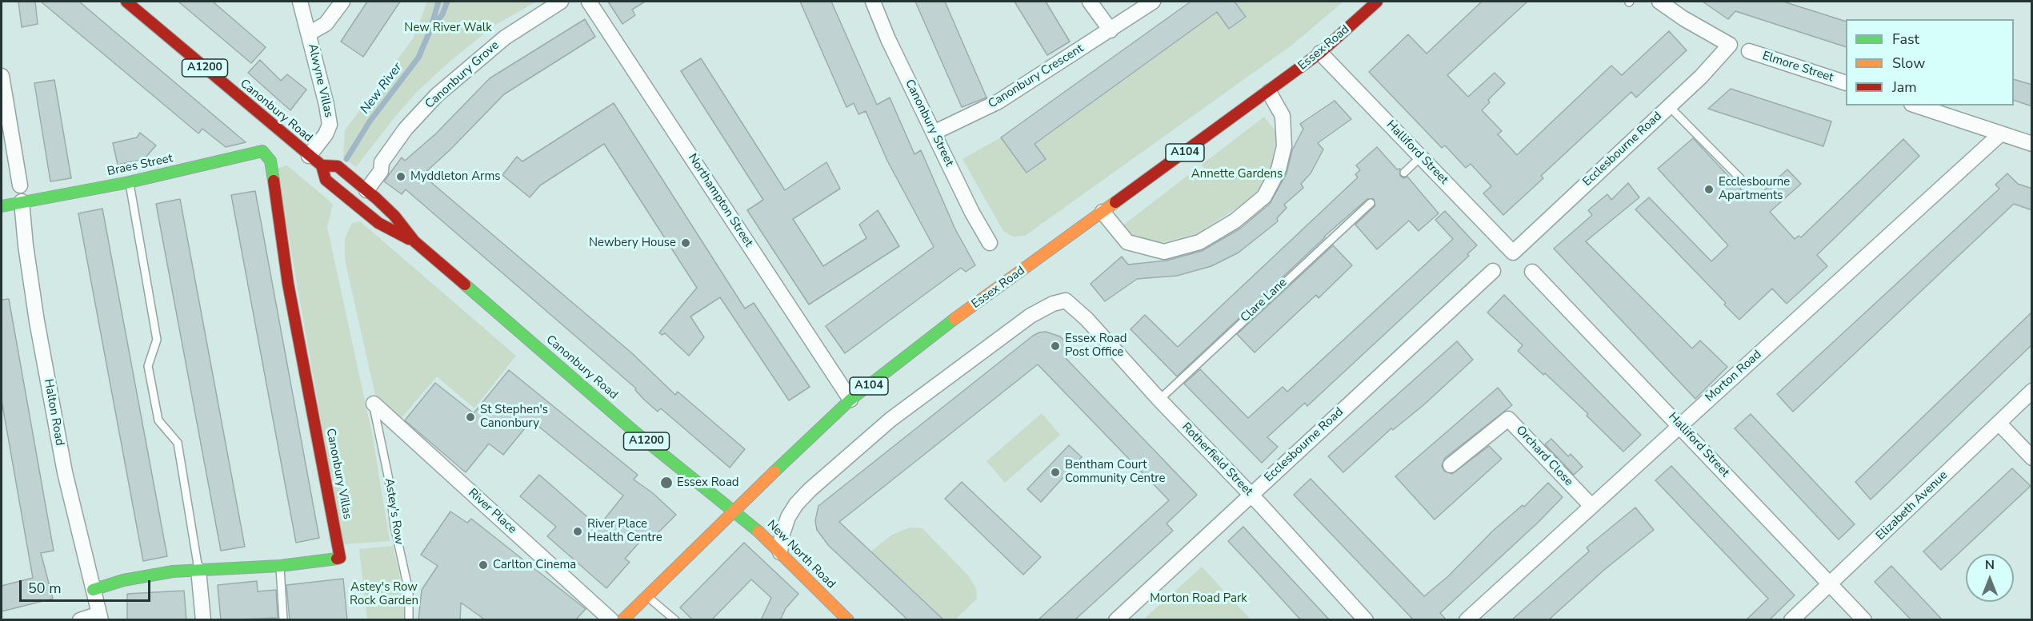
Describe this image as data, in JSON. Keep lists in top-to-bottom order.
{
  "streets": {
    "main road": [
      "Essex Road",
      "A1200",
      "Canonbury Road",
      "A104",
      "Braes Street",
      "Canonbury Villas",
      "New North Road"
    ],
    "street": [
      "Elmore Street",
      "Canonbury Grove",
      "Canonbury Crescent",
      "Alwyne Villas",
      "Canonbury Street",
      "Ecclesbourne Road",
      "Halliford Street",
      "Northampton Street",
      "Morton Road",
      "Halton Road",
      "Orchard Close",
      "Rotherfield Street",
      "Elizabeth Avenue",
      "River Place"
    ],
    "lane": ["Clare Lane", "Astey's Row"]
  },
  "crossings": [
    ["Essex Road", "Canonbury Road"],
    ["Essex Road", "Halliford Street"],
    ["Essex Road", "Northampton Street"],
    ["Essex Road", "New North Road"],
    ["Canonbury Grove", "Canonbury Road"],
    ["Canonbury Crescent", "Canonbury Street"],
    ["Alwyne Villas", "Canonbury Road"],
    ["Canonbury Road", "New North Road"],
    ["Ecclesbourne Road", "Halliford Street"],
    ["Ecclesbourne Road", "Rotherfield Street"],
    ["Halliford Street", "Morton Road"],
    ["Halliford Street", "Elizabeth Avenue"],
    ["Braes Street", "Halton Road"],
    ["Braes Street", "Canonbury Villas"],
    ["Clare Lane", "Rotherfield Street"],
    ["Morton Road", "Orchard Close"],
    ["Halton Road", "Canonbury Villas"],
    ["Rotherfield Street", "New North Road"],
    ["Astey's Row", "River Place"]
  ],
  "water": ["New River"],
  "parks": [
    "New River Walk",
    "Annette Gardens",
    "Astey's Row Rock Garden",
    "Morton Road Park"
  ],
  "places": [
    "Myddleton Arms",
    "Ecclesbourne Apartments",
    "Newbery House",
    "Essex Road Post Office",
    "St Stephen's Canonbury",
    "Bentham Court Community Centre",
    "Essex Road",
    "River Place Health Centre",
    "Carlton Cinema"
  ],
  "legend": ["Fast", "Slow", "Jam"],
  "scale_bar": "50 m",
  "north": "top"
}
